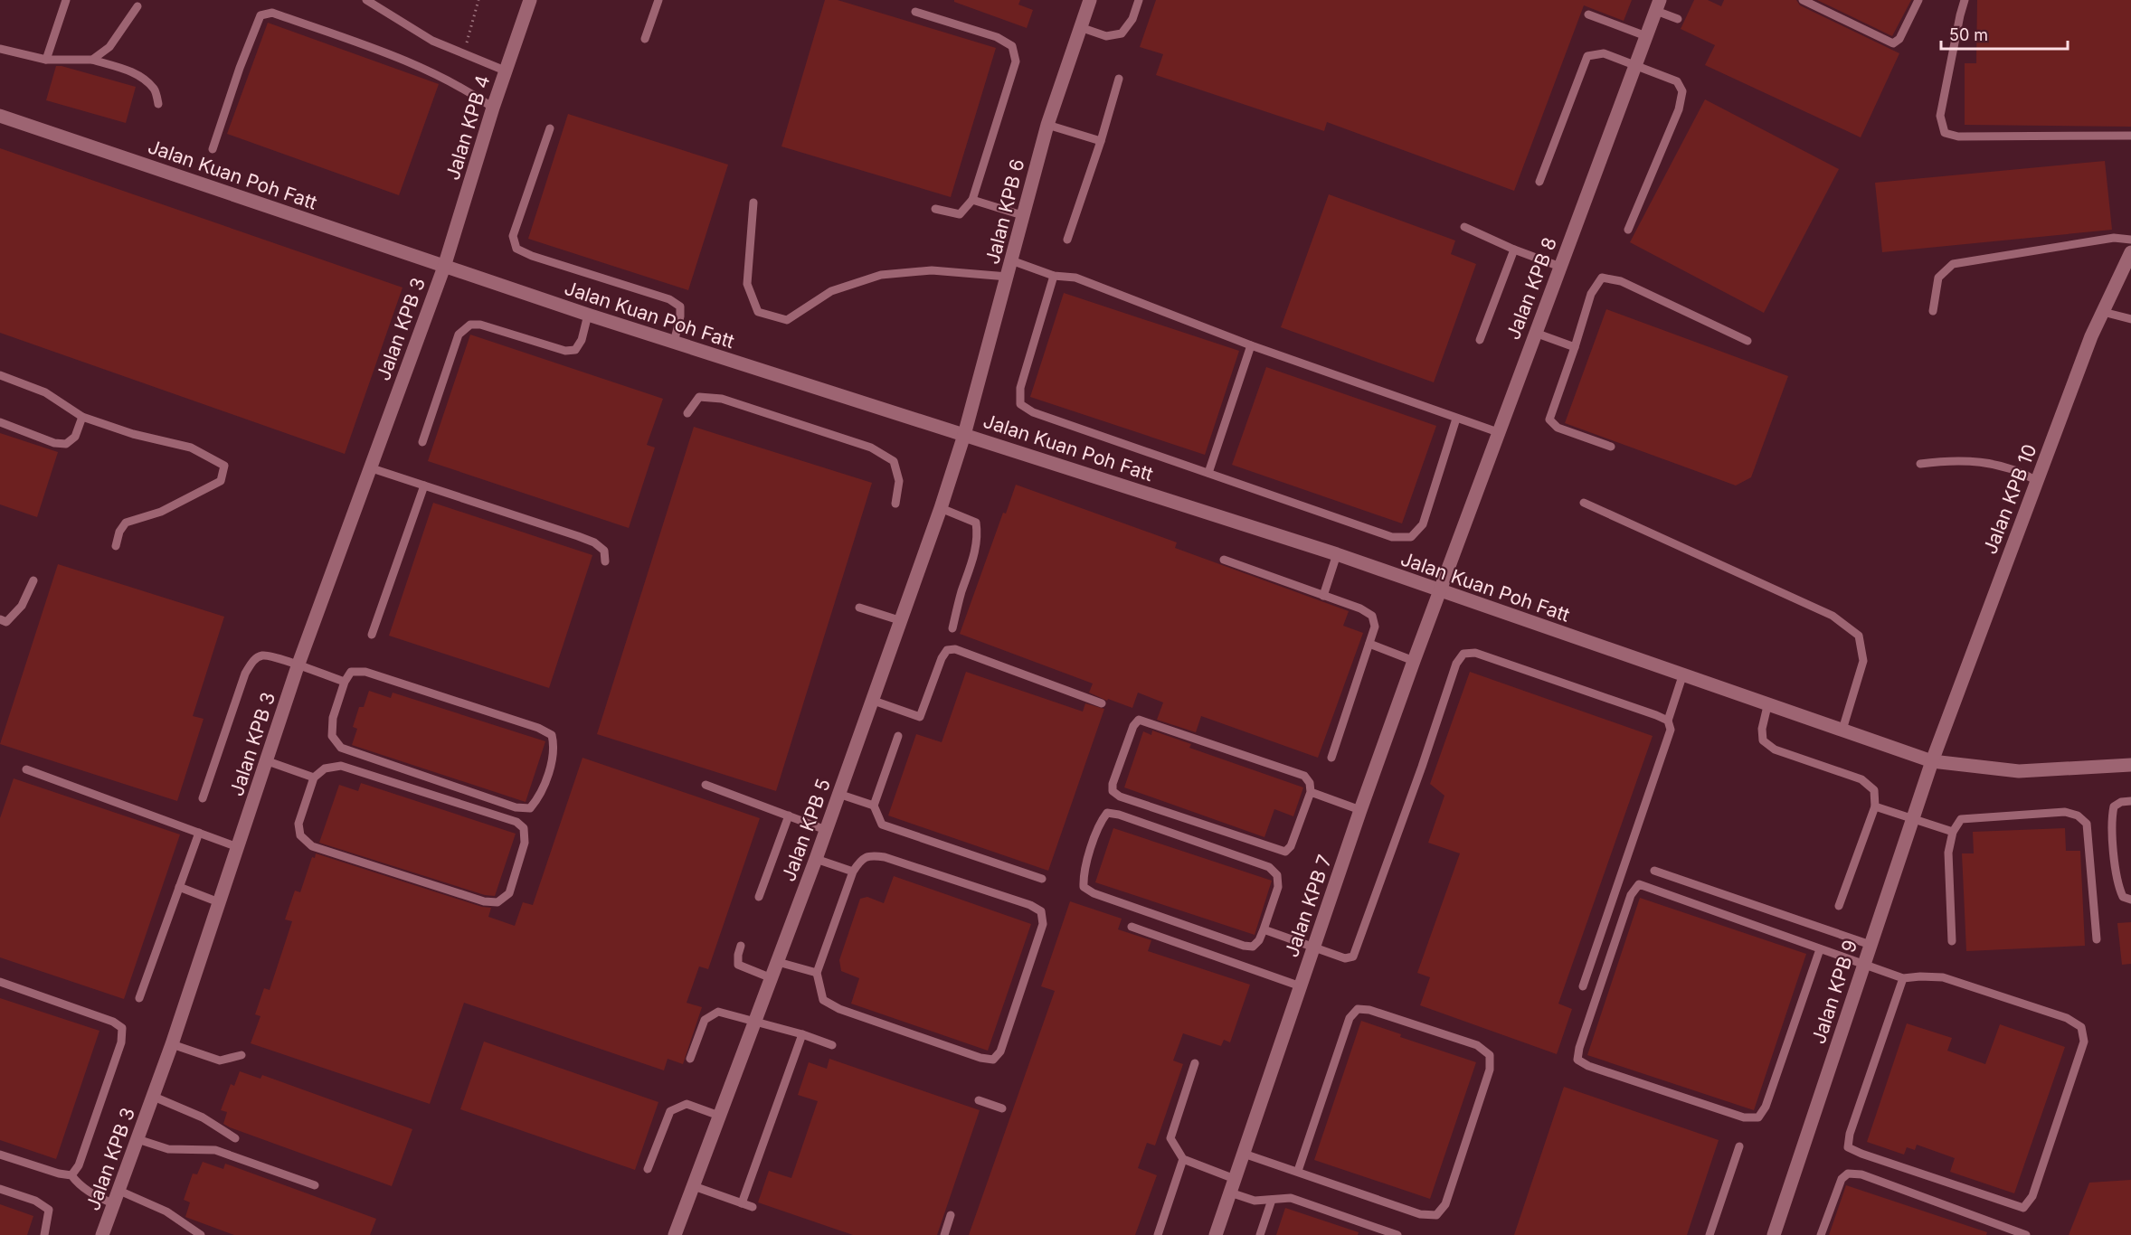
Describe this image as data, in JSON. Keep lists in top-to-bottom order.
{
  "streets": {
    "street": [
      "Jalan KPB 4",
      "Jalan Kuan Poh Fatt",
      "Jalan KPB 6",
      "Jalan KPB 8",
      "Jalan KPB 3",
      "Jalan KPB 10",
      "Jalan KPB 5",
      "Jalan KPB 7",
      "Jalan KPB 9"
    ]
  },
  "crossings": [
    ["Jalan KPB 4", "Jalan Kuan Poh Fatt"],
    ["Jalan KPB 4", "Jalan KPB 3"],
    ["Jalan Kuan Poh Fatt", "Jalan KPB 6"],
    ["Jalan Kuan Poh Fatt", "Jalan KPB 8"],
    ["Jalan Kuan Poh Fatt", "Jalan KPB 3"],
    ["Jalan Kuan Poh Fatt", "Jalan KPB 10"],
    ["Jalan Kuan Poh Fatt", "Jalan KPB 5"],
    ["Jalan Kuan Poh Fatt", "Jalan KPB 7"],
    ["Jalan Kuan Poh Fatt", "Jalan KPB 9"],
    ["Jalan KPB 6", "Jalan KPB 5"],
    ["Jalan KPB 8", "Jalan KPB 7"],
    ["Jalan KPB 10", "Jalan KPB 9"]
  ],
  "scale_bar": "50 m"
}
